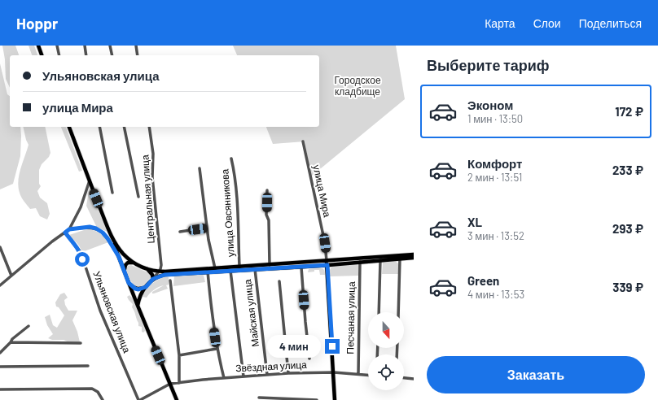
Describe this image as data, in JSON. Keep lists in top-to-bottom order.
{
  "streets": {
    "main road": ["улица Мира"],
    "street": [
      "Центральная улица",
      "улица Овсянникова",
      "Ульяновская улица",
      "Майская улица",
      "Песчаная улица",
      "Звёздная улица"
    ]
  },
  "crossings": [
    ["улица Мира", "Звёздная улица"],
    ["улица Овсянникова", "Звёздная улица"],
    ["Майская улица", "Звёздная улица"],
    ["Песчаная улица", "Звёздная улица"]
  ],
  "parks": ["Городское кладбище"],
  "north": "bottom",
  "page": {
    "header": "Hoppr",
    "nav": ["Карта", "Слои", "Поделиться"],
    "heading": "Выберите тариф",
    "banner": ["Ульяновская улица", "улица Мира"],
    "list": [
      {
        "name": "Эконом",
        "note": "1 мин · 13:50",
        "value": "172 ₽"
      },
      {
        "name": "Комфорт",
        "note": "2 мин · 13:51",
        "value": "233 ₽"
      },
      {
        "name": "XL",
        "note": "3 мин · 13:52",
        "value": "293 ₽"
      },
      {
        "name": "Green",
        "note": "4 мин · 13:53",
        "value": "339 ₽"
      }
    ],
    "bubble": "4 мин",
    "buttons": "Заказать"
  }
}
